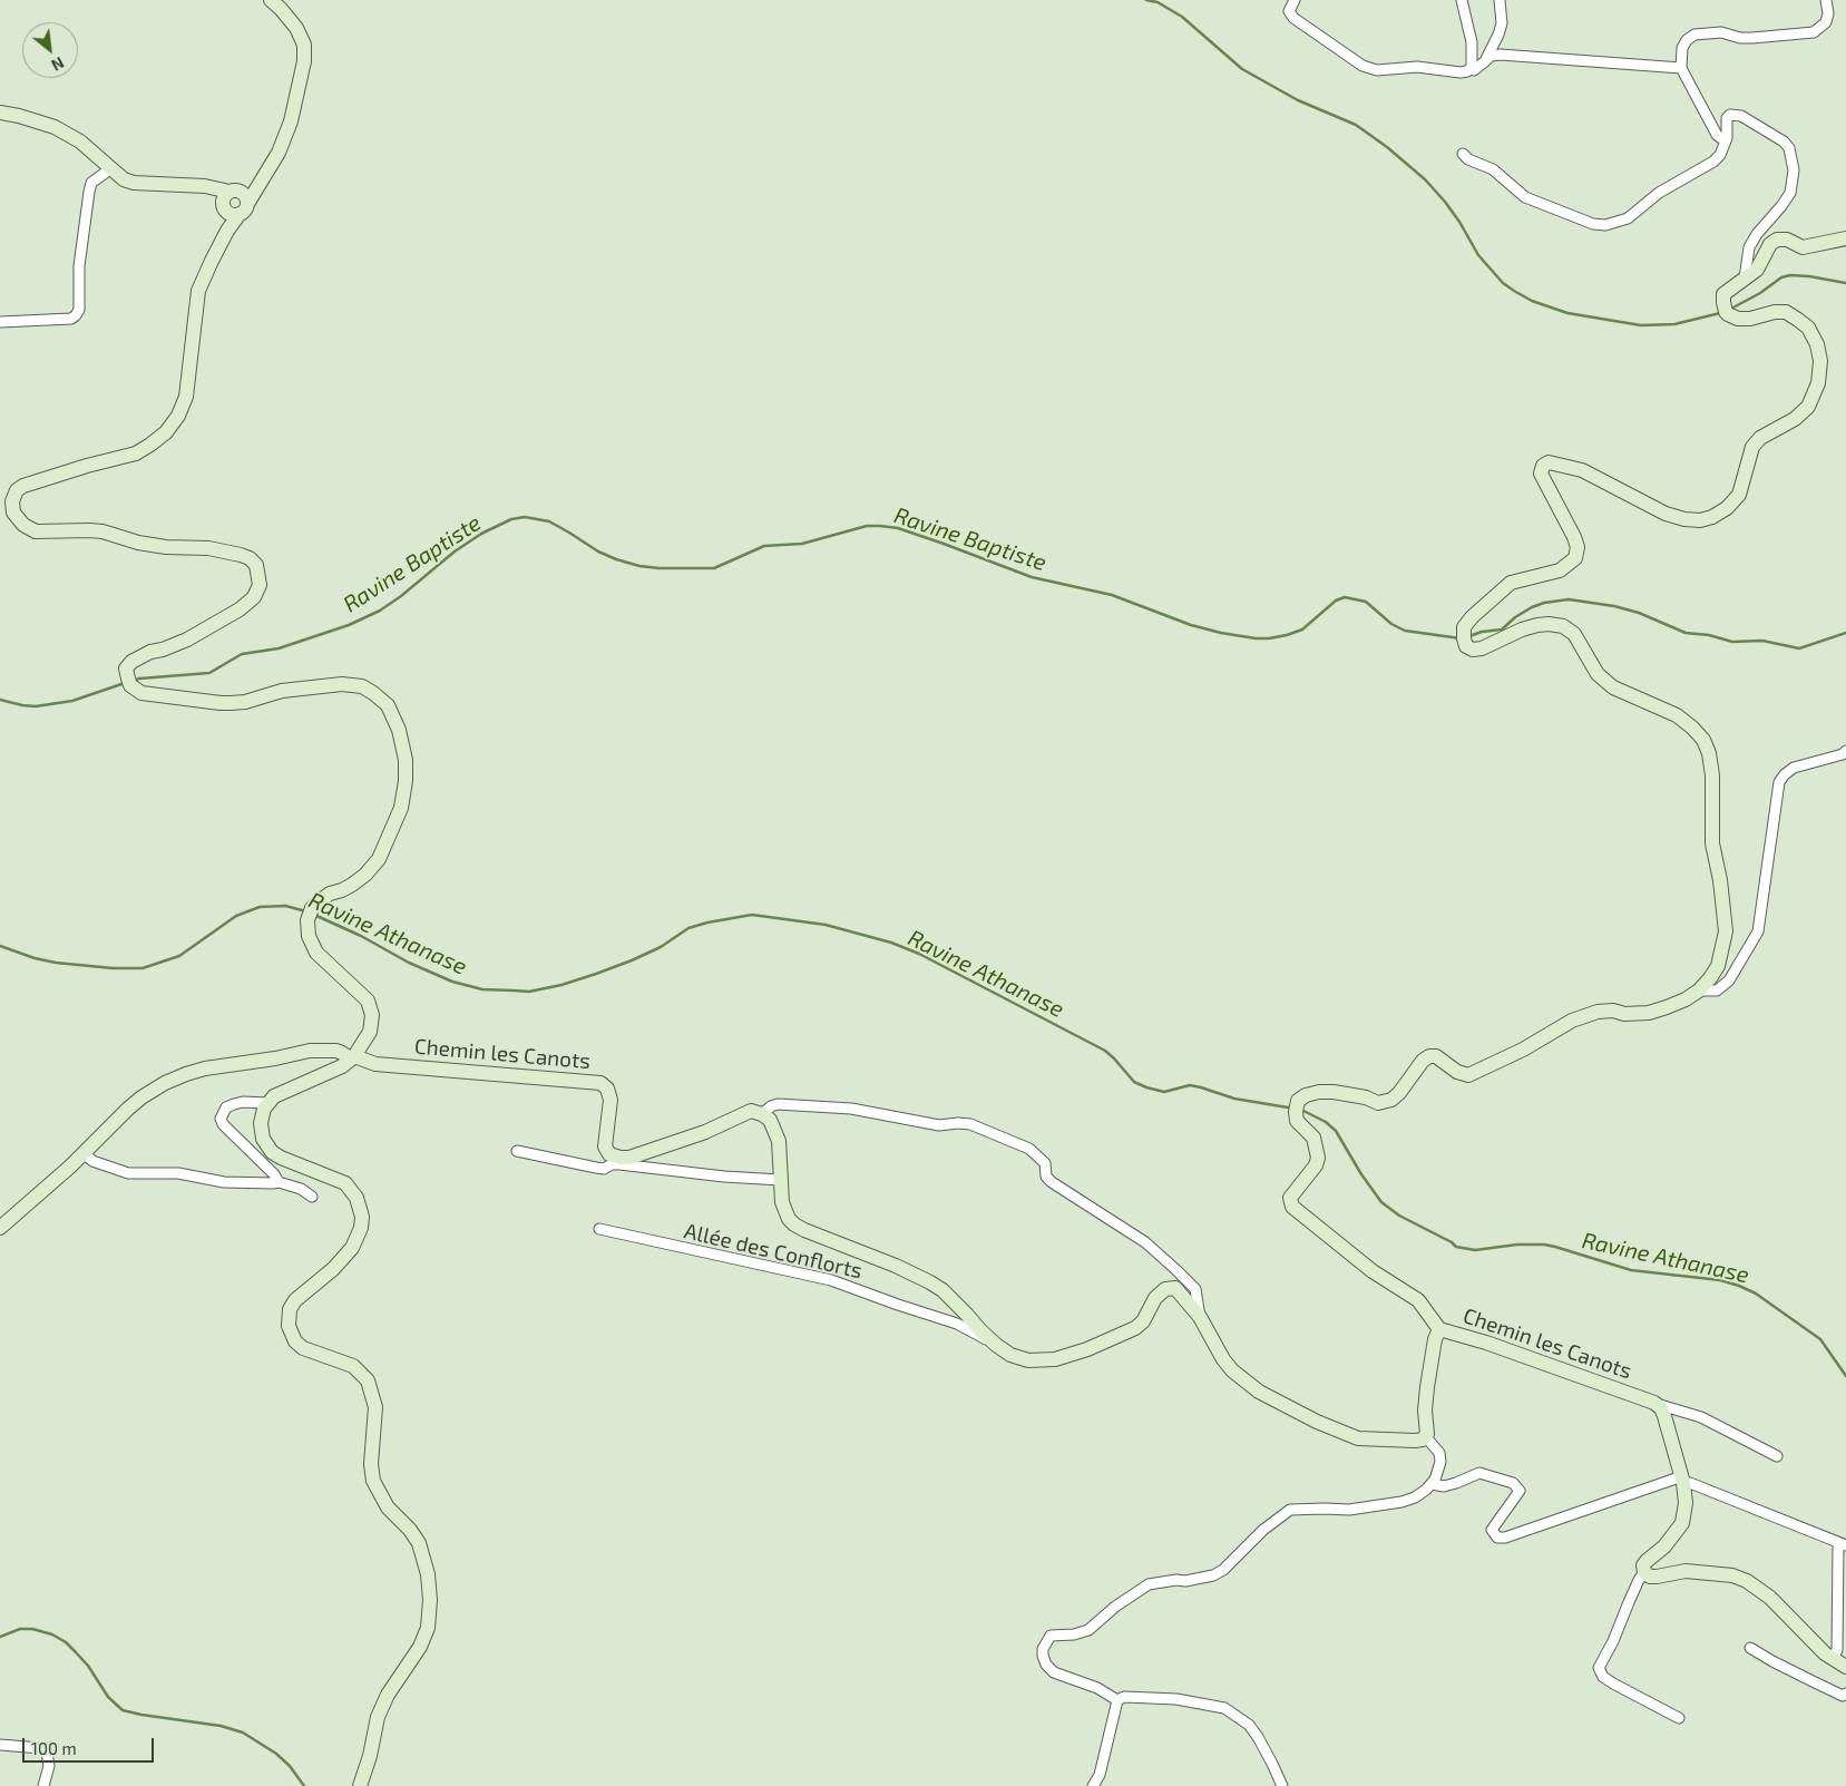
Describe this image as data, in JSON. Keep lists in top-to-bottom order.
{
  "streets": {
    "street": ["Chemin les Canots", "Allée des Conflorts"]
  },
  "water": ["Ravine Baptiste", "Ravine Athanase"],
  "scale_bar": "100 m",
  "north": "bottom right"
}
